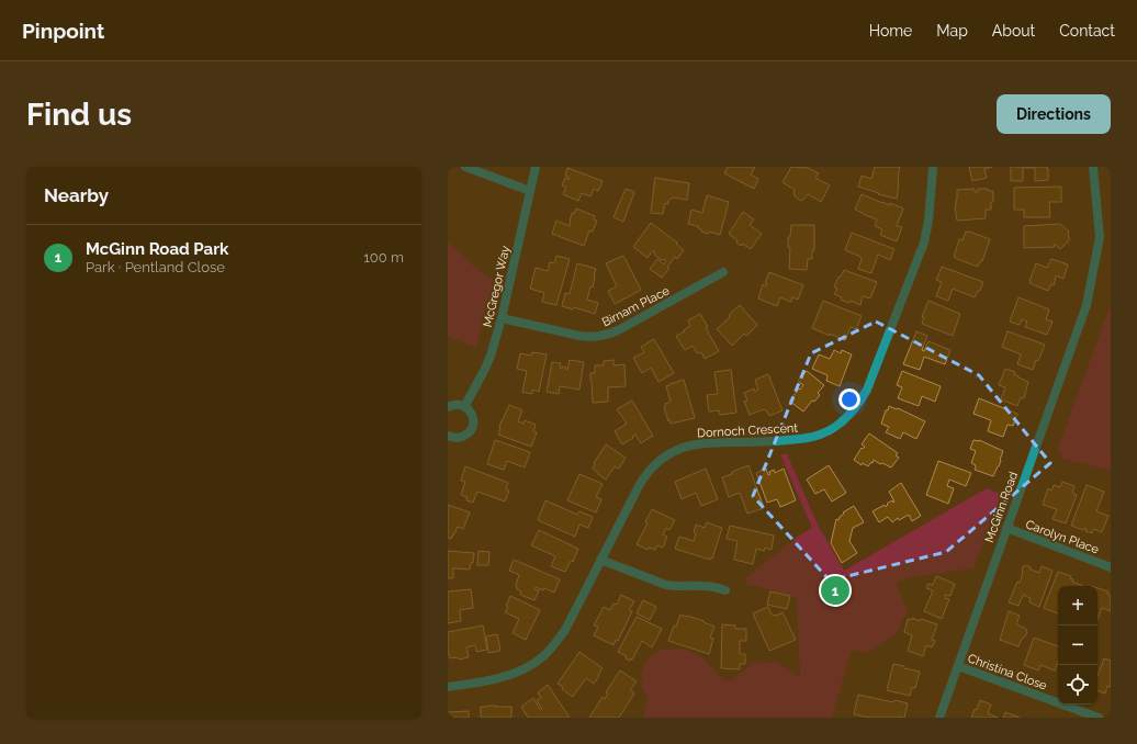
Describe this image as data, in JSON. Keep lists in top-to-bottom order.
{
  "streets": {
    "street": [
      "McGregor Way",
      "Birnam Place",
      "Dornoch Crescent",
      "McGinn Road",
      "Carolyn Place",
      "Christina Close"
    ]
  },
  "crossings": [
    ["McGregor Way", "Birnam Place"],
    ["McGinn Road", "Carolyn Place"],
    ["McGinn Road", "Christina Close"]
  ],
  "page": {
    "header": "Pinpoint",
    "nav": [
      "Home",
      "Map",
      "About",
      "Contact"
    ],
    "buttons": "Directions",
    "title": "Find us",
    "heading": "Nearby",
    "list": [
      {
        "mark": "1",
        "name": "McGinn Road Park",
        "note": "Park · Pentland Close",
        "value": "100 m"
      }
    ],
    "pins": "1",
    "map_buttons": ["+", "−"]
  }
}
